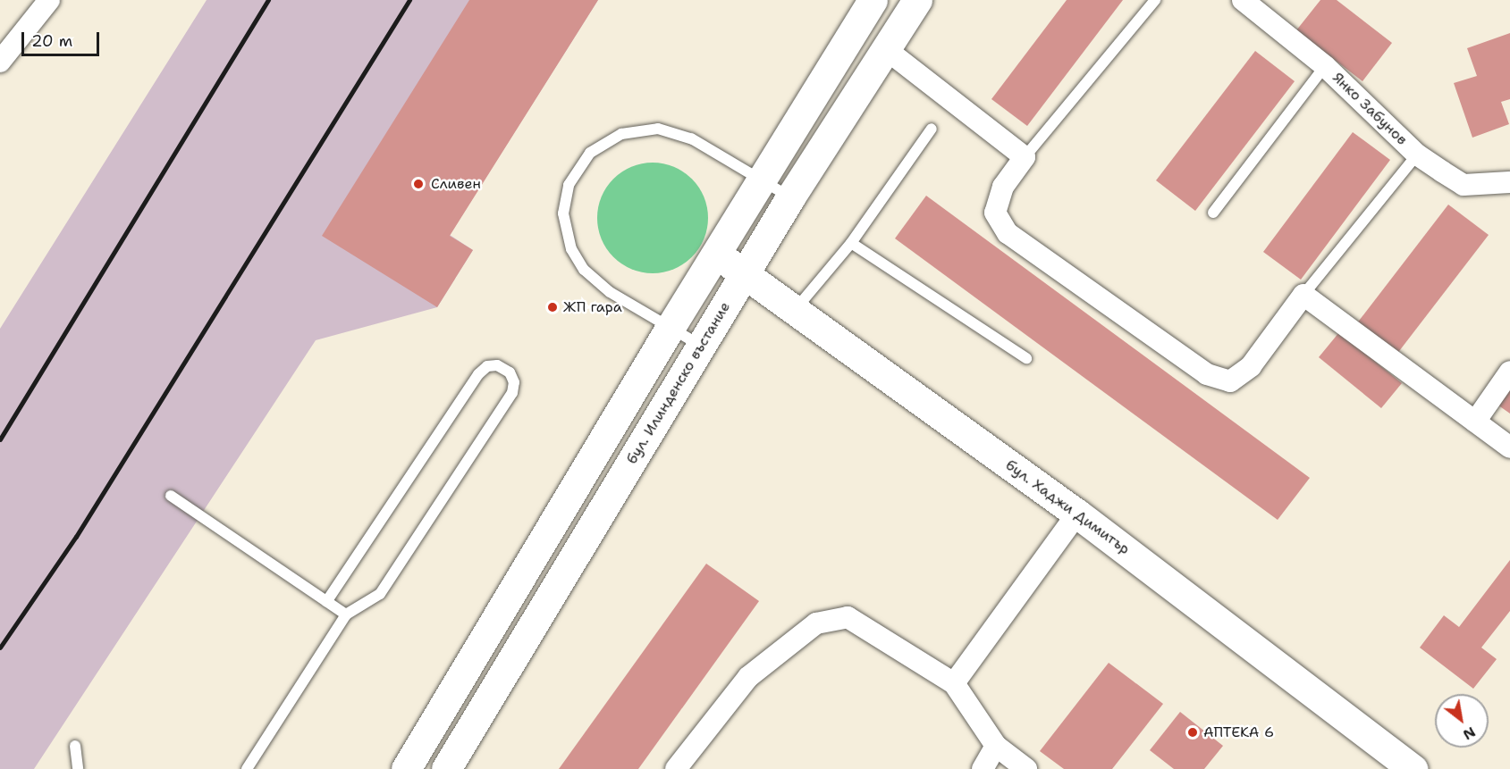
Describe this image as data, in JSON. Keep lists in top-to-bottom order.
{
  "streets": {
    "main road": ["бул. Илинденско въстание", "бул. Хаджи Димитър"],
    "street": ["Янко Забунов"]
  },
  "crossings": [
    ["бул. Илинденско въстание", "бул. Хаджи Димитър"]
  ],
  "places": ["Сливен", "ЖП гара", "АПТЕКА 6"],
  "scale_bar": "20 m",
  "north": "bottom right"
}
